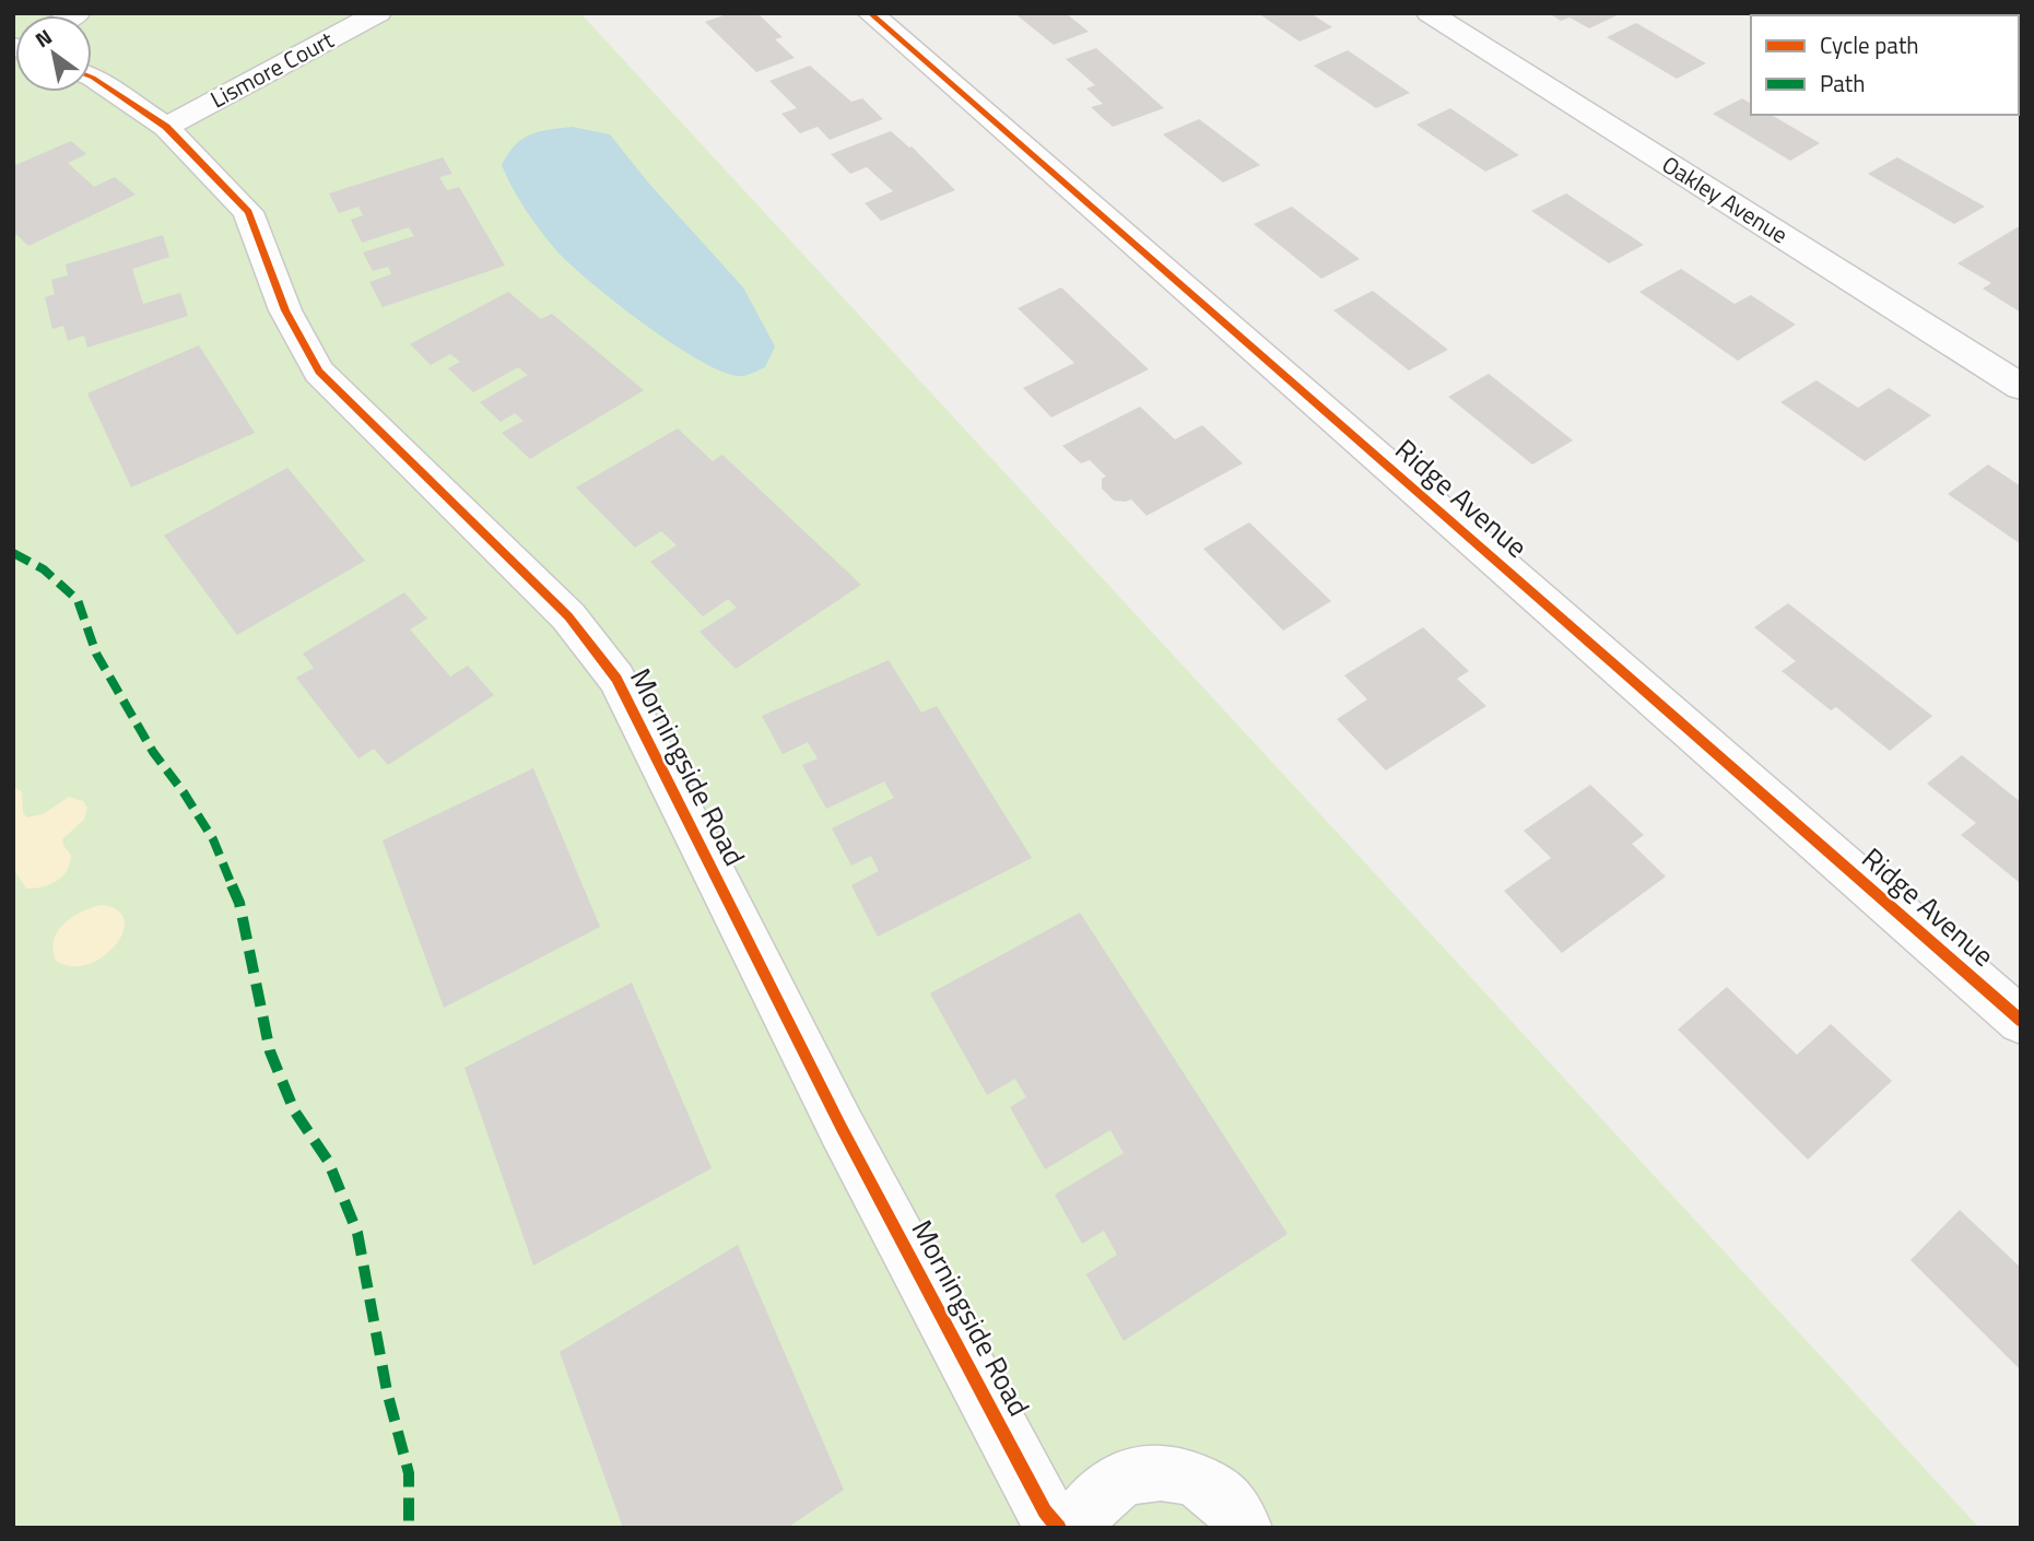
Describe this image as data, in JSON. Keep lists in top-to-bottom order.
{
  "streets": {
    "street": [
      "Lismore Court",
      "Oakley Avenue",
      "Ridge Avenue",
      "Morningside Road"
    ]
  },
  "crossings": [
    ["Lismore Court", "Morningside Road"]
  ],
  "legend": ["Cycle path", "Path"],
  "north": "top left"
}
